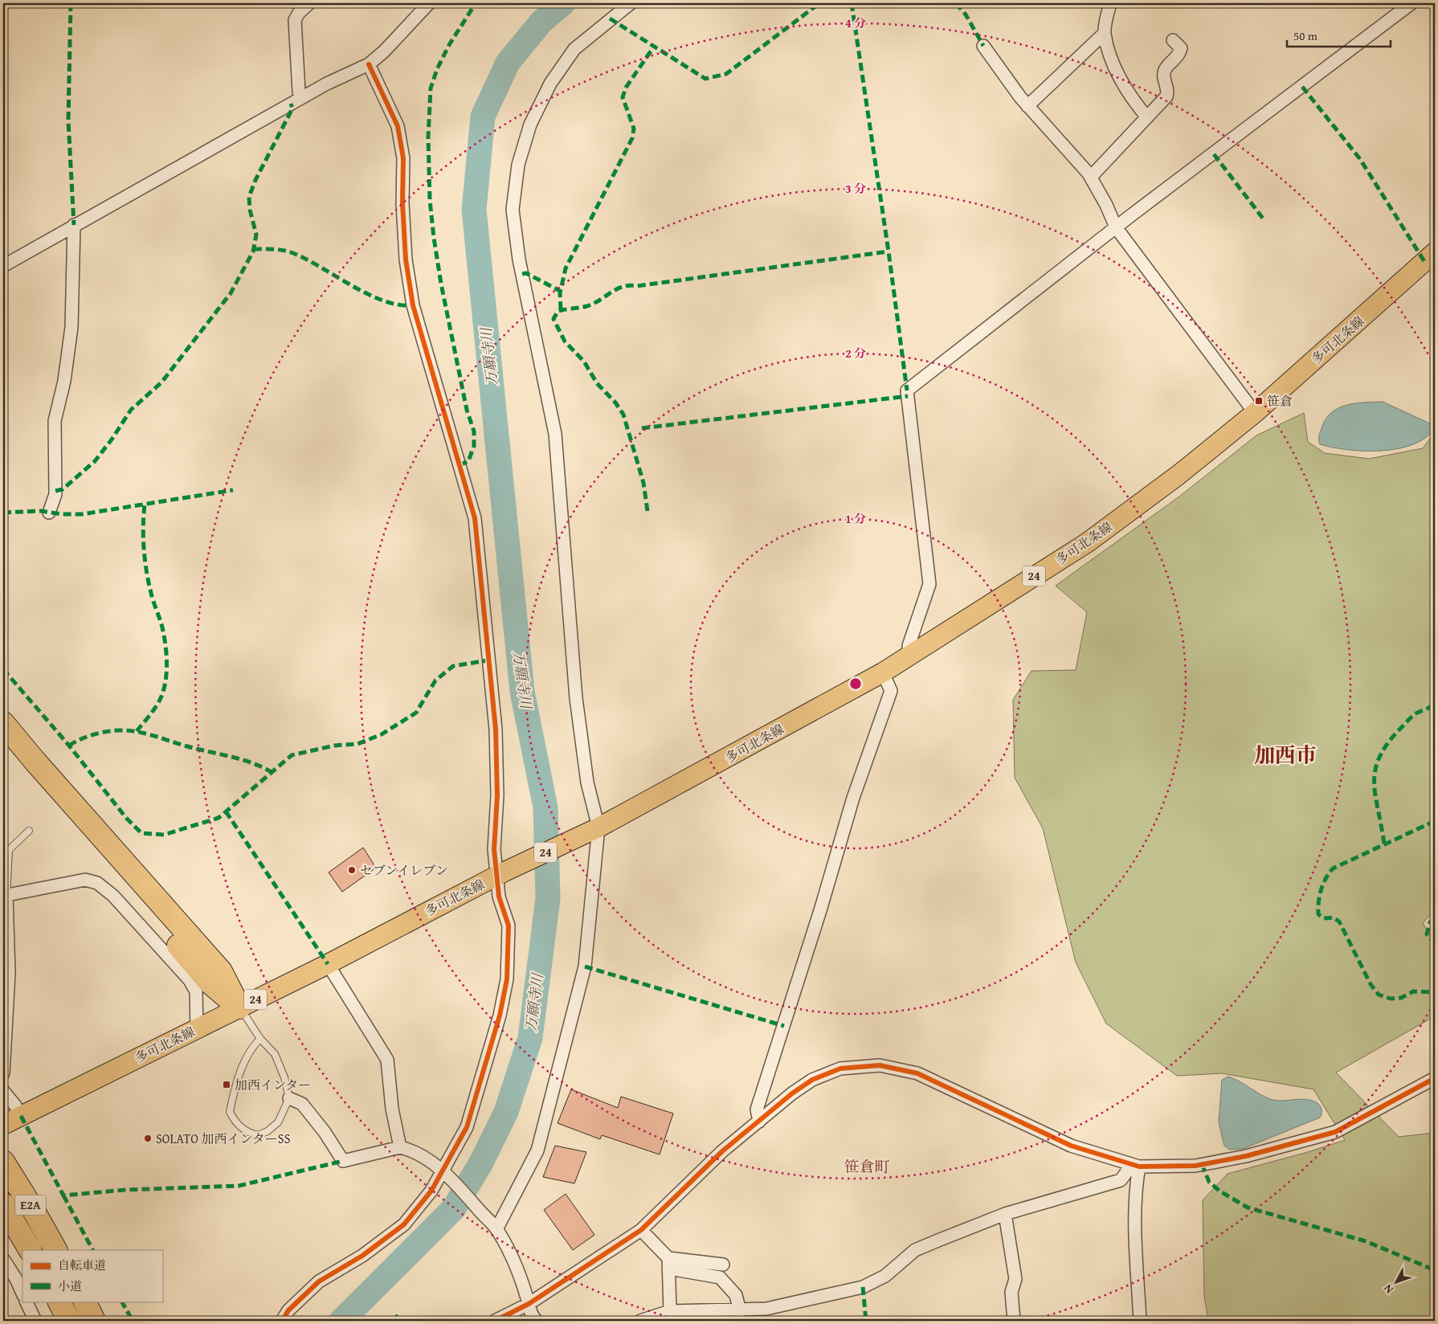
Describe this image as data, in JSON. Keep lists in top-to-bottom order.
{
  "streets": {
    "highway": ["E2A"],
    "main road": ["多可北条線", "24"]
  },
  "districts": ["加西市", "笹倉町"],
  "water": ["万願寺川"],
  "places": {
    "transit": ["笹倉", "加西インター"],
    "other": ["セブンイレブン", "SOLATO 加西インターSS"]
  },
  "legend": ["自転車道", "小道"],
  "scale_bar": "50 m",
  "north": "bottom left",
  "rings": [
    "4 分",
    "3 分",
    "2 分",
    "1 分"
  ]
}
